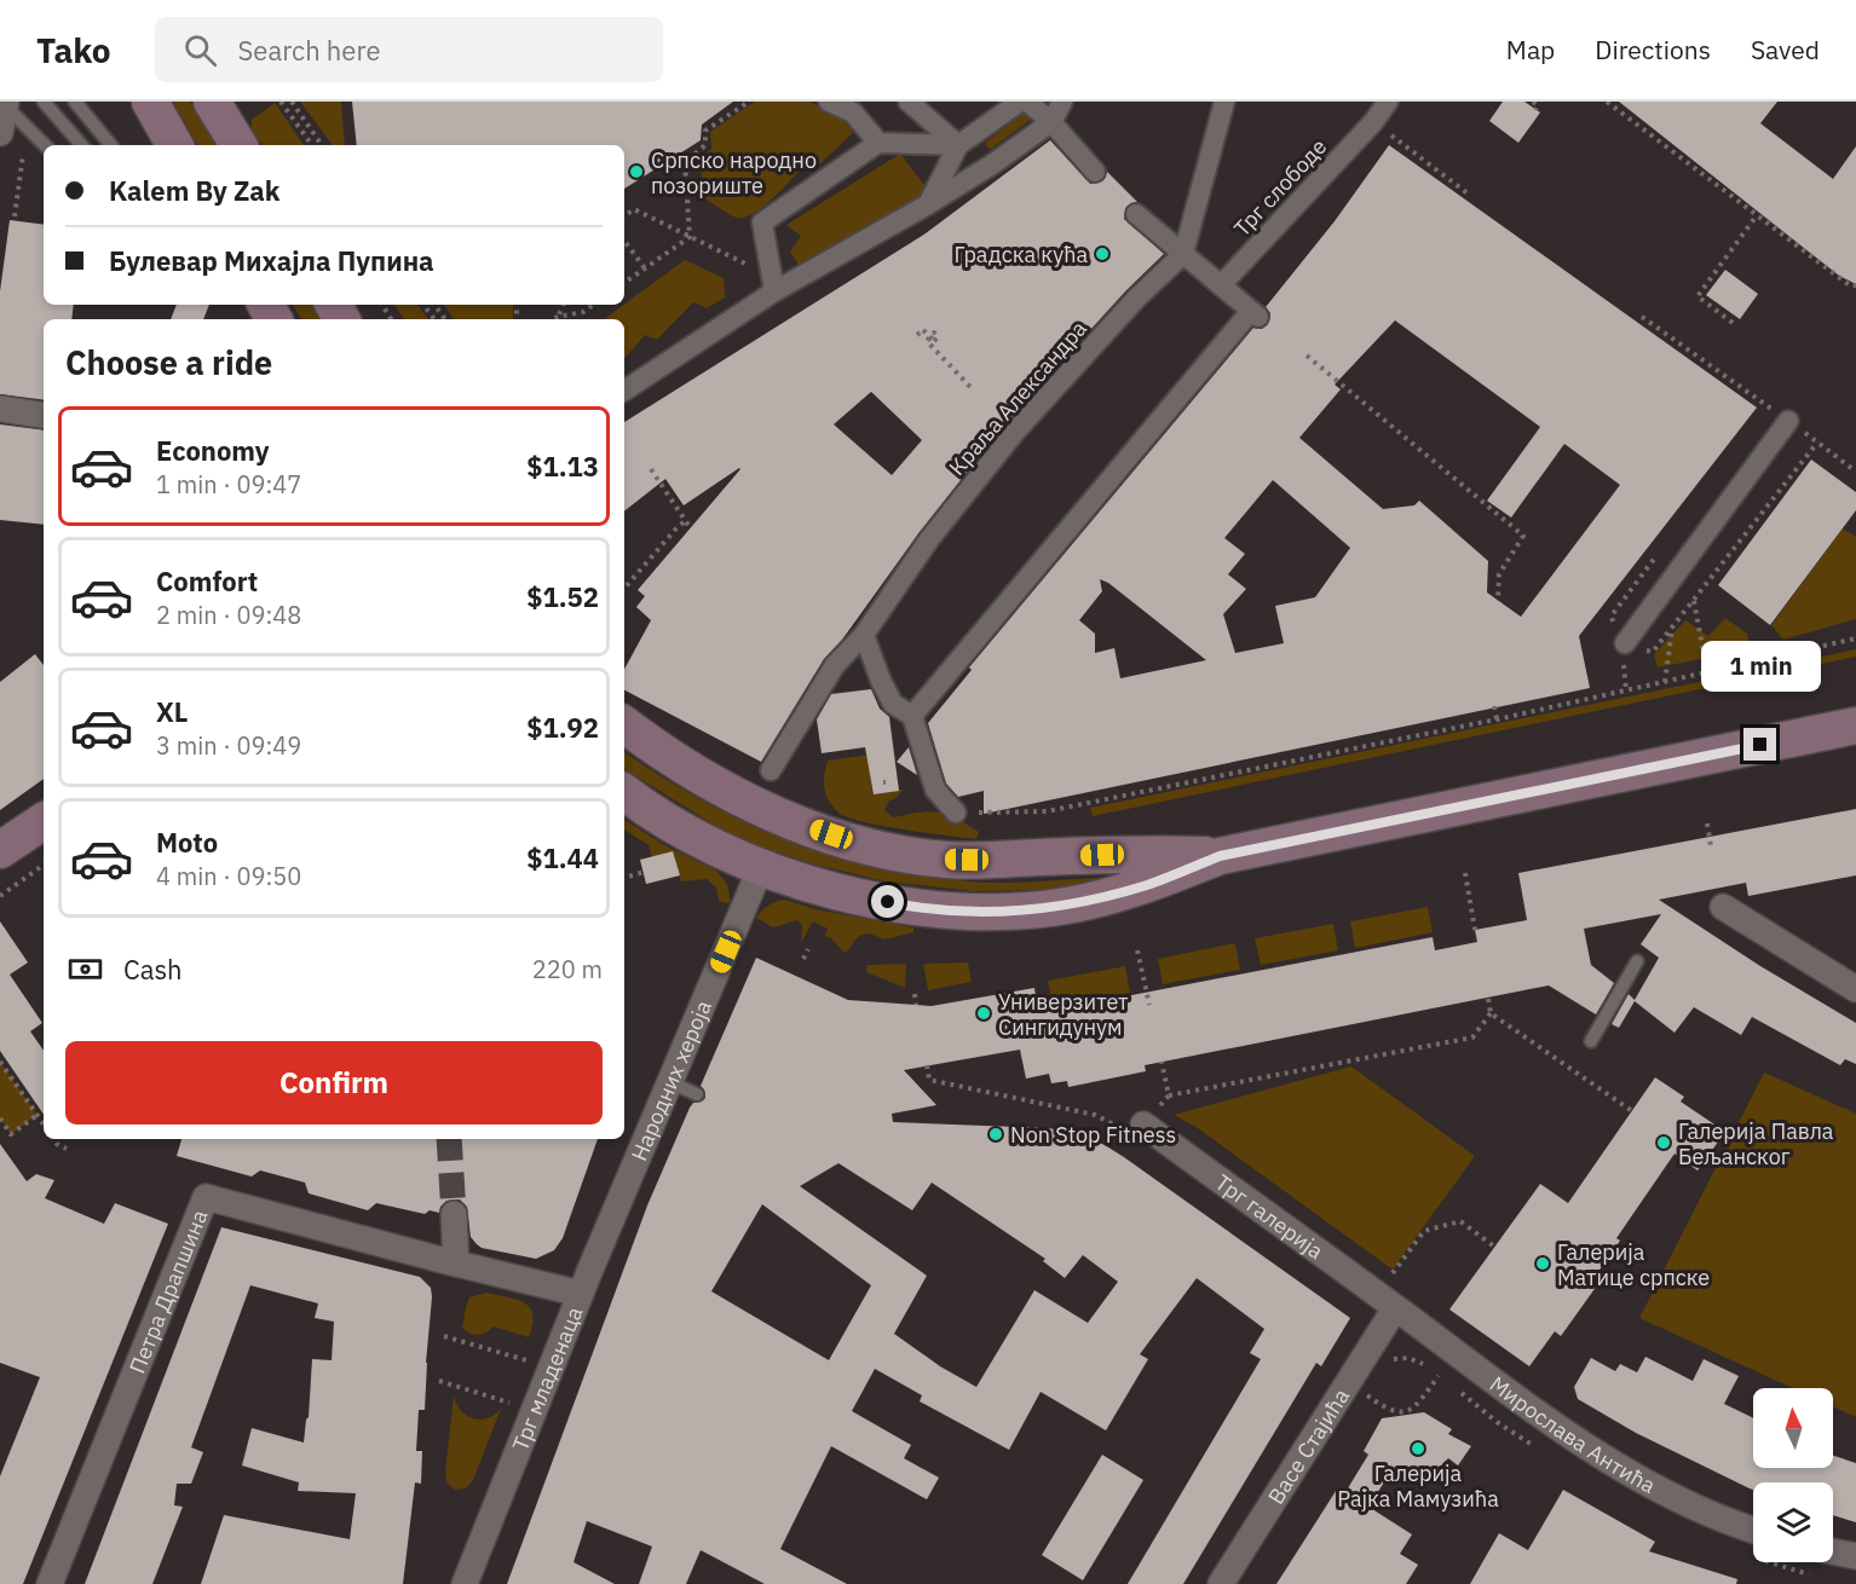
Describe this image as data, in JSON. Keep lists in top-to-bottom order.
{
  "streets": {
    "street": [
      "Трг слободе",
      "Краља Александра",
      "Народних хероја",
      "Трг галерија",
      "Петра Драпшина",
      "Трг младенаца",
      "Мирослава Антића",
      "Васе Стајића"
    ]
  },
  "crossings": [
    ["Народних хероја", "Трг младенаца"],
    ["Трг галерија", "Мирослава Антића"],
    ["Трг галерија", "Васе Стајића"],
    ["Петра Драпшина", "Трг младенаца"],
    ["Мирослава Антића", "Васе Стајића"]
  ],
  "places": [
    "Српско народно позориште",
    "Градска кућа",
    "Универзитет Сингидунум",
    "Non Stop Fitness",
    "Галерија Павла Бељанског",
    "Галерија Матице српске",
    "Галерија Рајка Мамузића"
  ],
  "north": "top",
  "page": {
    "header": "Tako",
    "search": "Search here",
    "nav": ["Map", "Directions", "Saved"],
    "banner": ["Kalem By Zak", "Булевар Михајла Пупина"],
    "heading": "Choose a ride",
    "list": [
      {
        "name": "Economy",
        "note": "1 min · 09:47",
        "value": "$1.13"
      },
      {
        "name": "Comfort",
        "note": "2 min · 09:48",
        "value": "$1.52"
      },
      {
        "name": "XL",
        "note": "3 min · 09:49",
        "value": "$1.92"
      },
      {
        "name": "Moto",
        "note": "4 min · 09:50",
        "value": "$1.44"
      }
    ],
    "bubble": "1 min",
    "pay": ["Cash", "220 m"],
    "buttons": "Confirm"
  }
}
